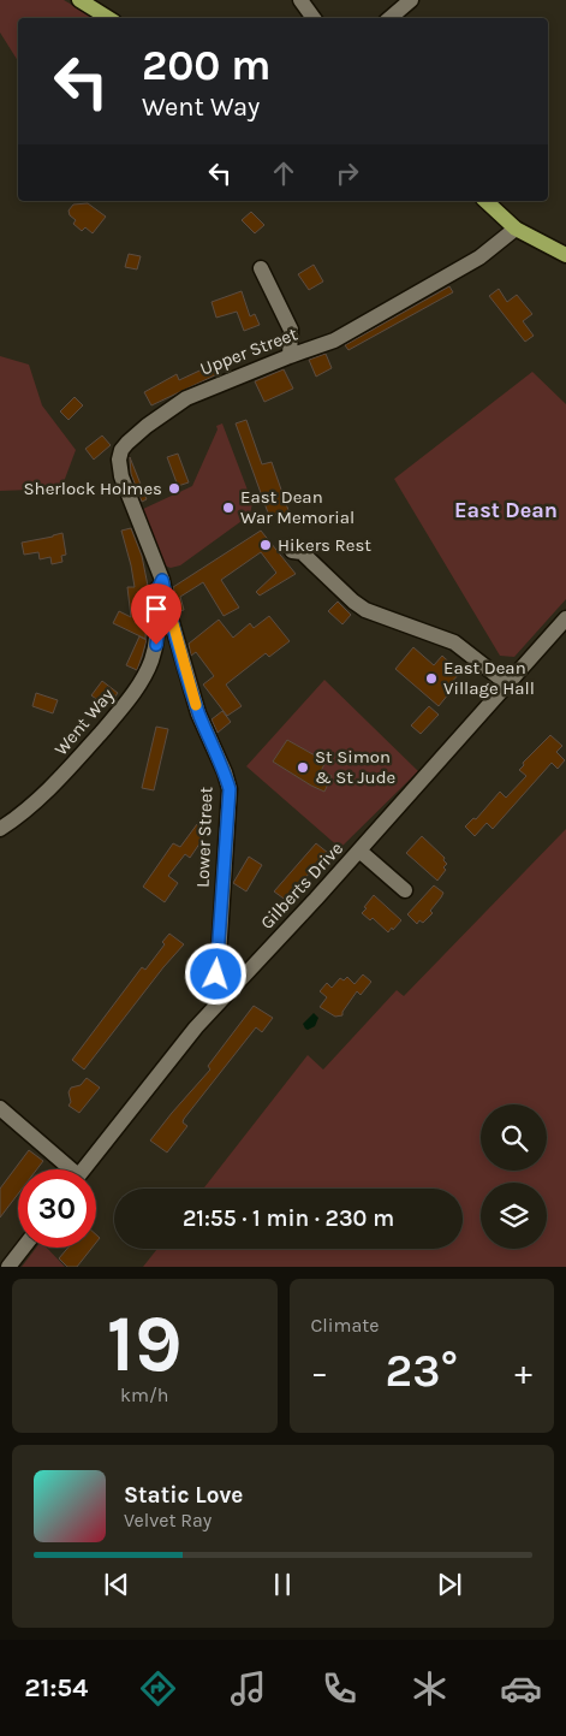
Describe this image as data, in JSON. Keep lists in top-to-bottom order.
{
  "streets": {
    "street": [
      "Upper Street",
      "Went Way",
      "Lower Street",
      "Gilberts Drive"
    ]
  },
  "crossings": [
    ["Upper Street", "Went Way"],
    ["Upper Street", "Lower Street"],
    ["Went Way", "Lower Street"],
    ["Lower Street", "Gilberts Drive"]
  ],
  "districts": ["East Dean"],
  "places": [
    "Sherlock Holmes",
    "East Dean War Memorial",
    "Hikers Rest",
    "East Dean Village Hall",
    "St Simon & St Jude"
  ],
  "page": {
    "turn": ["200 m", "Went Way"],
    "limit": "30",
    "trip": "21:55 · 1 min · 230 m",
    "tile": [
      ["19", "km/h"],
      "Climate"
    ],
    "heat": ["−", "23°", "+"],
    "song": ["Static Love", "Velvet Ray"],
    "tabs": "21:54"
  }
}
